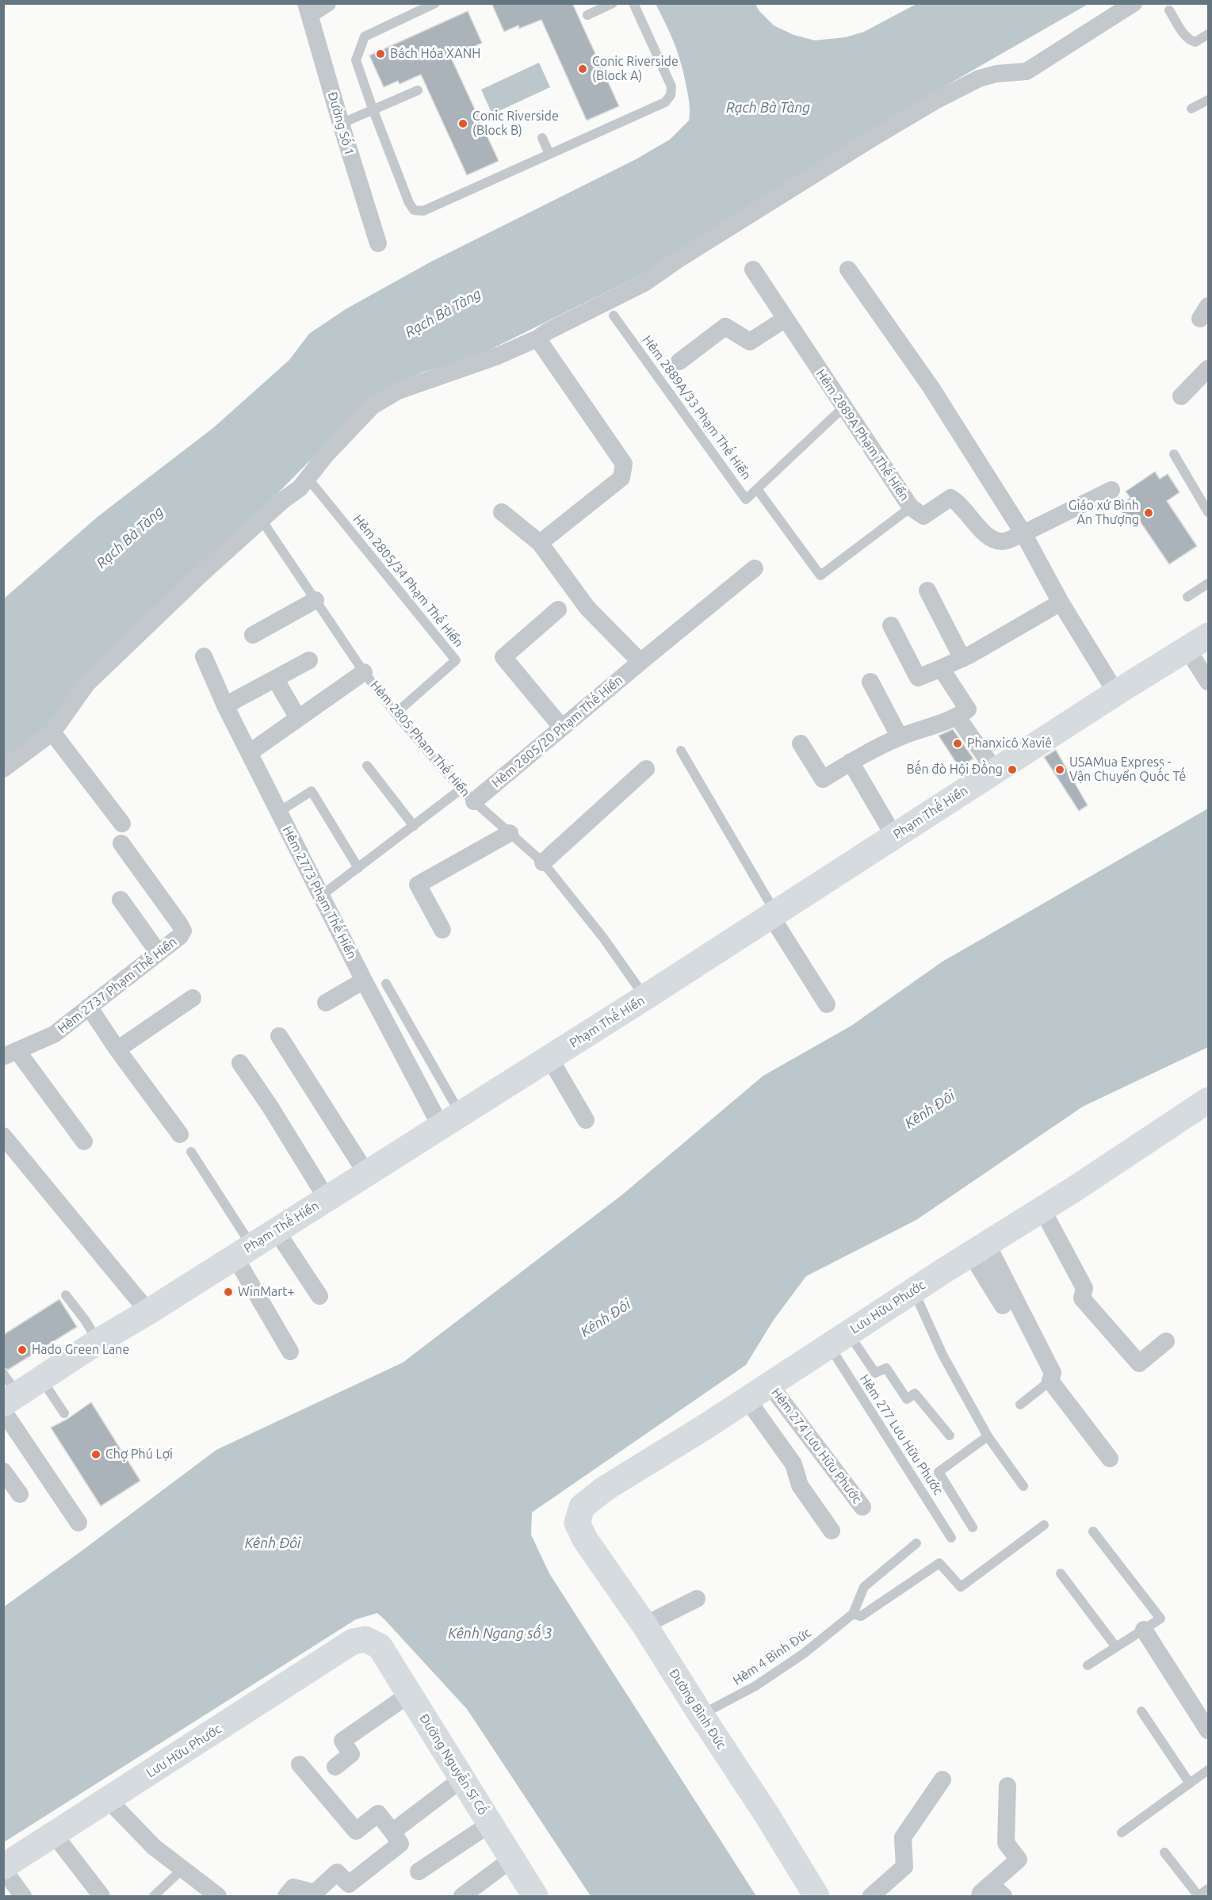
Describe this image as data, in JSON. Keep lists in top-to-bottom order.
{
  "streets": {
    "street": [
      "Đường Số 1",
      "Hẻm 2889A Phạm Thế Hiển",
      "Hẻm 2805/20 Phạm Thế Hiển",
      "Phạm Thế Hiển",
      "Hẻm 2773 Phạm Thế Hiển",
      "Hẻm 2737 Phạm Thế Hiển",
      "Lưu Hữu Phước",
      "Hẻm 274 Lưu Hữu Phước",
      "Đường Bình Đức",
      "Đường Nguyễn Sĩ Cố"
    ],
    "lane": [
      "Hẻm 2889A/33 Phạm Thế Hiển",
      "Hẻm 2805/34 Phạm Thế Hiển",
      "Hẻm 2805 Phạm Thế Hiển",
      "Hẻm 277 Lưu Hữu Phước",
      "Hẻm 4 Bình Đức"
    ]
  },
  "crossings": [
    ["Hẻm 2889A/33 Phạm Thế Hiển", "Hẻm 2889A Phạm Thế Hiển"],
    ["Hẻm 2805/34 Phạm Thế Hiển", "Hẻm 2805 Phạm Thế Hiển"],
    ["Hẻm 2805/20 Phạm Thế Hiển", "Hẻm 2805 Phạm Thế Hiển"],
    ["Hẻm 2805 Phạm Thế Hiển", "Phạm Thế Hiển"],
    ["Phạm Thế Hiển", "Hẻm 2773 Phạm Thế Hiển"],
    ["Lưu Hữu Phước", "Hẻm 277 Lưu Hữu Phước"],
    ["Lưu Hữu Phước", "Hẻm 274 Lưu Hữu Phước"],
    ["Lưu Hữu Phước", "Đường Bình Đức"],
    ["Lưu Hữu Phước", "Đường Nguyễn Sĩ Cố"],
    ["Hẻm 4 Bình Đức", "Đường Bình Đức"]
  ],
  "water": ["Rạch Bà Tàng", "Kênh Đôi", "Kênh Ngang số 3"],
  "places": [
    "Bách Hóa XANH",
    "Conic Riverside (Block A)",
    "Conic Riverside (Block B)",
    "Giáo xứ Bình An Thượng",
    "Phanxicô Xaviê",
    "Bến đò Hội Đồng",
    "USAMua Express - Vận Chuyển Quốc Tế",
    "WinMart+",
    "Hado Green Lane",
    "Chợ Phú Lợi"
  ]
}
